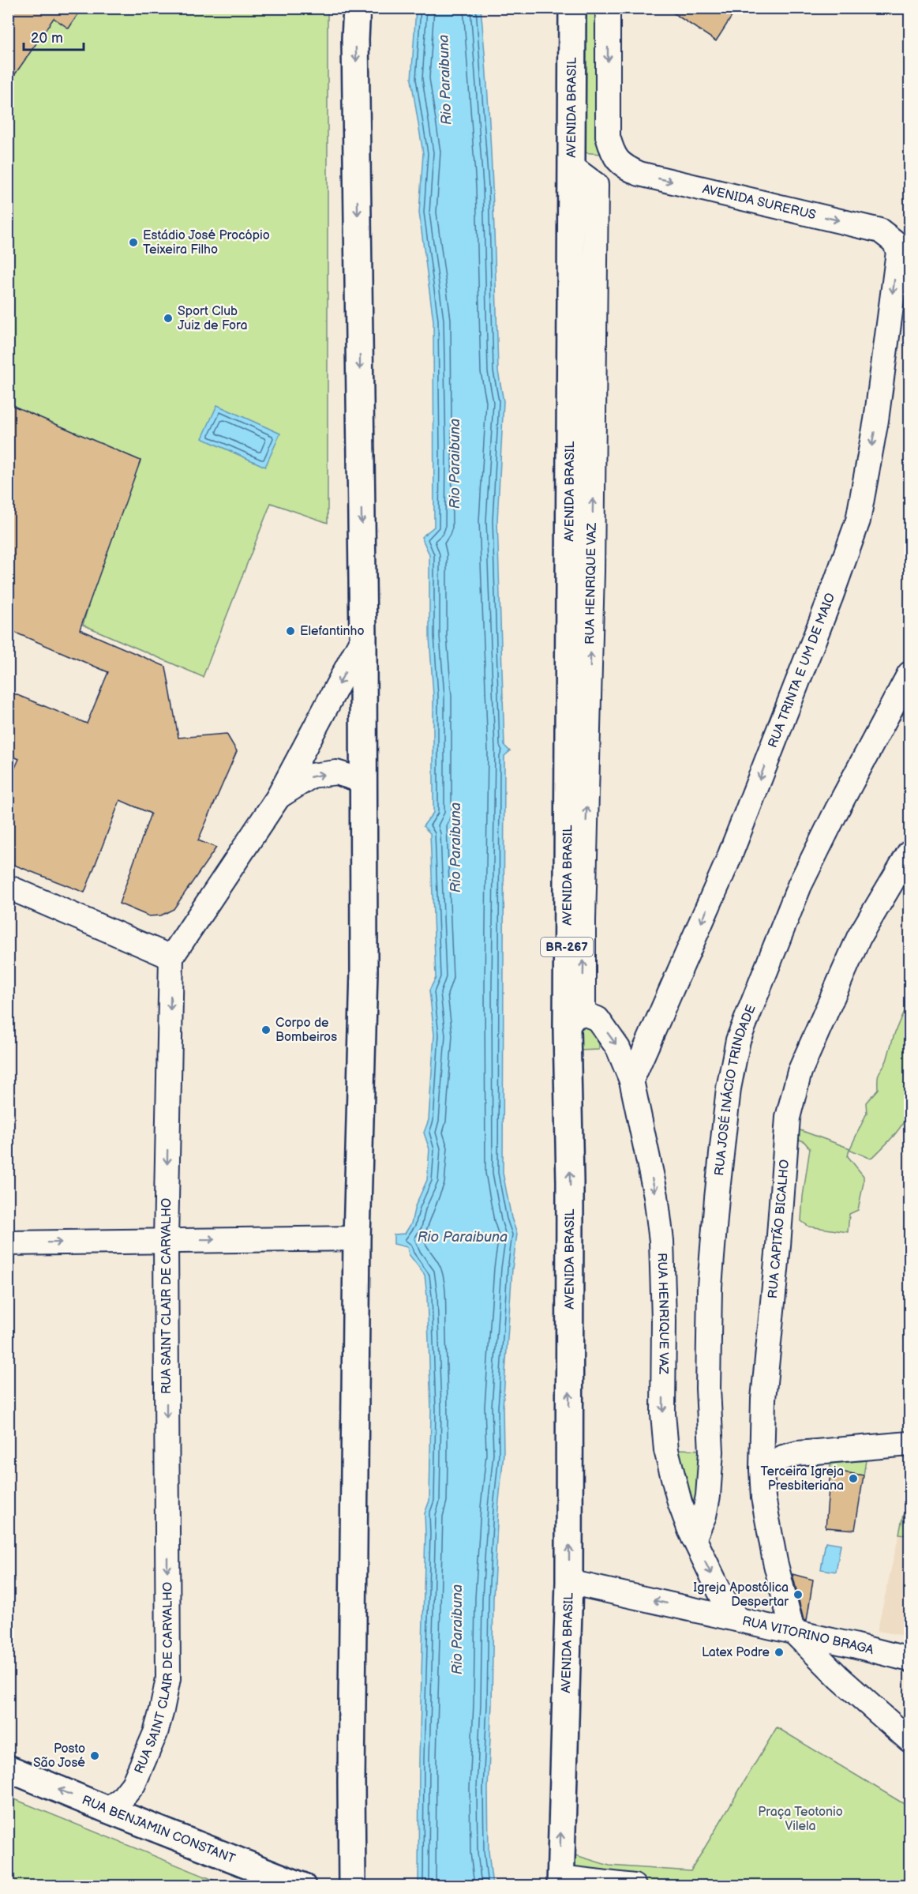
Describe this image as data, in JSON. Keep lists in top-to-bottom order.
{
  "streets": {
    "main road": ["AVENIDA BRASIL", "BR-267", "RUA BENJAMIN CONSTANT"],
    "street": [
      "AVENIDA SURERUS",
      "RUA HENRIQUE VAZ",
      "RUA TRINTA E UM DE MAIO",
      "RUA JOSÉ INÁCIO TRINDADE",
      "RUA CAPITÃO BICALHO",
      "RUA SAINT CLAIR DE CARVALHO",
      "RUA VITORINO BRAGA"
    ]
  },
  "crossings": [
    ["AVENIDA BRASIL", "RUA HENRIQUE VAZ"],
    ["AVENIDA BRASIL", "RUA VITORINO BRAGA"],
    ["AVENIDA SURERUS", "RUA TRINTA E UM DE MAIO"],
    ["RUA HENRIQUE VAZ", "RUA TRINTA E UM DE MAIO"],
    ["RUA HENRIQUE VAZ", "RUA JOSÉ INÁCIO TRINDADE"],
    ["RUA HENRIQUE VAZ", "RUA VITORINO BRAGA"],
    ["RUA CAPITÃO BICALHO", "RUA VITORINO BRAGA"],
    ["RUA SAINT CLAIR DE CARVALHO", "RUA BENJAMIN CONSTANT"]
  ],
  "one_way": [
    "AVENIDA SURERUS",
    "RUA HENRIQUE VAZ",
    "RUA TRINTA E UM DE MAIO",
    "RUA SAINT CLAIR DE CARVALHO",
    "RUA VITORINO BRAGA"
  ],
  "water": ["Rio Paraibuna"],
  "parks": ["Praça Teotonio Vilela"],
  "places": [
    "Estádio José Procópio Teixeira Filho",
    "Sport Club Juiz de Fora",
    "Elefantinho",
    "Corpo de Bombeiros",
    "Terceira Igreja Presbiteriana",
    "Igreja Apostólica Despertar",
    "Latex Podre",
    "Posto São José"
  ],
  "scale_bar": "20 m"
}
